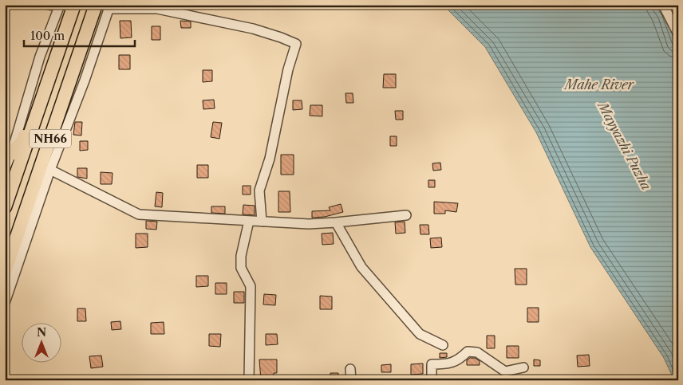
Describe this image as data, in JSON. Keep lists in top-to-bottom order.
{
  "streets": {
    "highway": ["NH66"]
  },
  "water": ["Mahe River", "Mayyazhi Puzha"],
  "scale_bar": "100 m",
  "north": "top"
}
